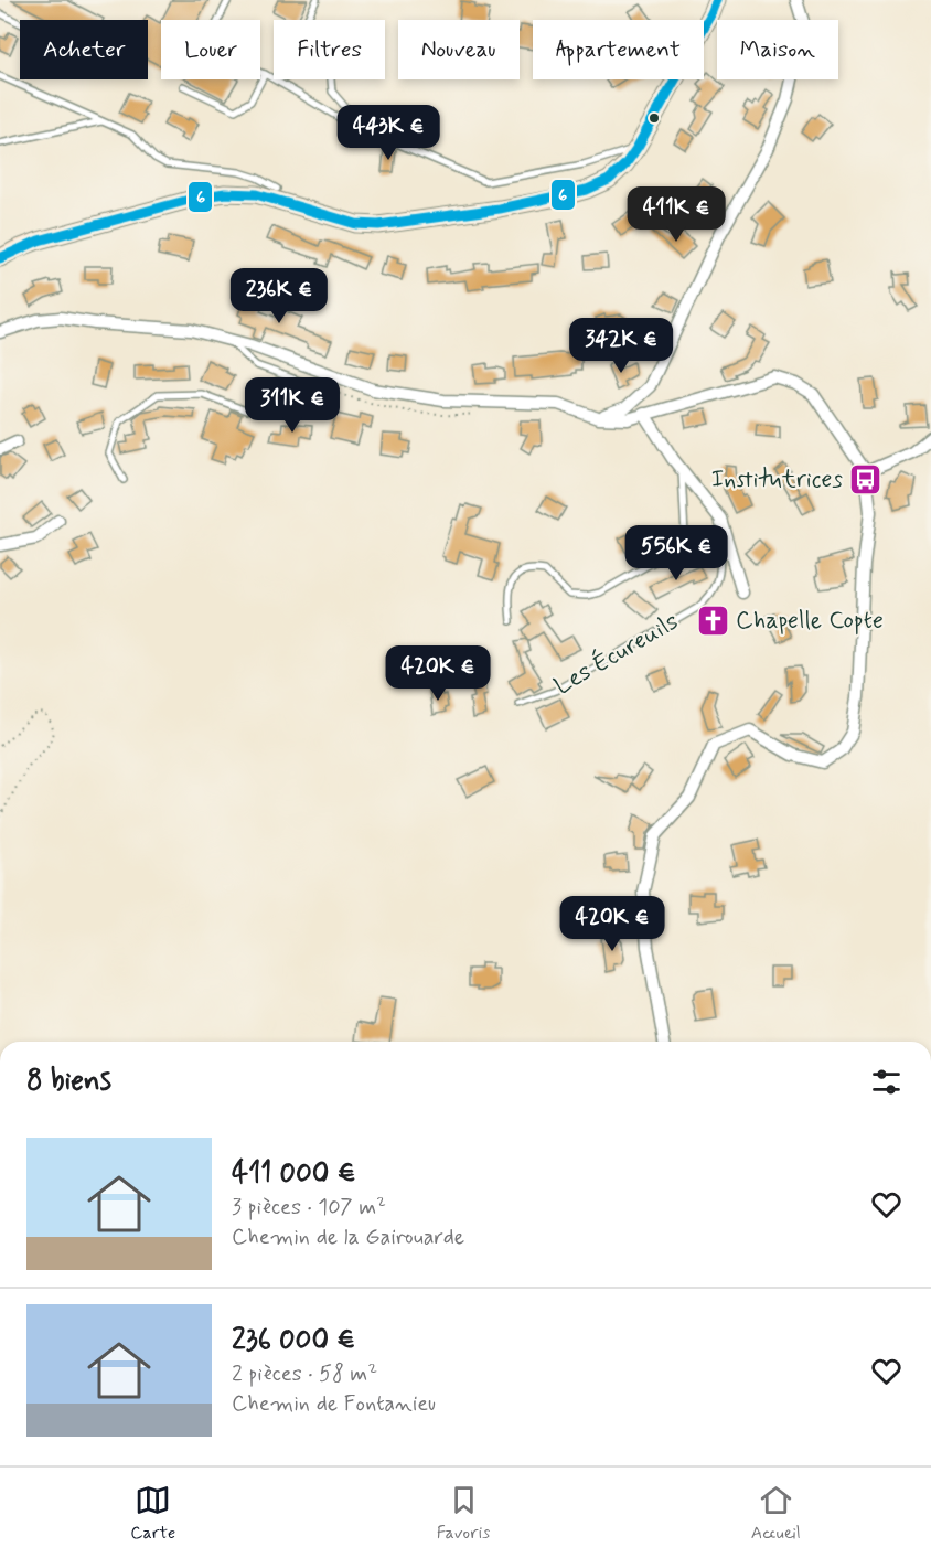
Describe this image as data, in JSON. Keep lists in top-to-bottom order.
{
  "streets": {
    "lane": ["Les Écureuils"]
  },
  "places": {
    "bus stop": ["Institutrices"],
    "church": ["Chapelle Copte"]
  },
  "lines": ["transit line 6"],
  "page": {
    "chip": [
      "Acheter",
      "Louer",
      "Filtres",
      "Nouveau",
      "Appartement",
      "Maison"
    ],
    "price": [
      "443K €",
      "411K €",
      "236K €",
      "342K €",
      "311K €",
      "556K €",
      "420K €",
      "420K €"
    ],
    "heading": "8 biens",
    "list": [
      {
        "name": "411 000 €",
        "note": "3 pièces · 107 m² · Chemin de la Gairouarde"
      },
      {
        "name": "236 000 €",
        "note": "2 pièces · 58 m² · Chemin de Fontanieu"
      }
    ],
    "tabs": ["Carte", "Favoris", "Accueil"]
  }
}
